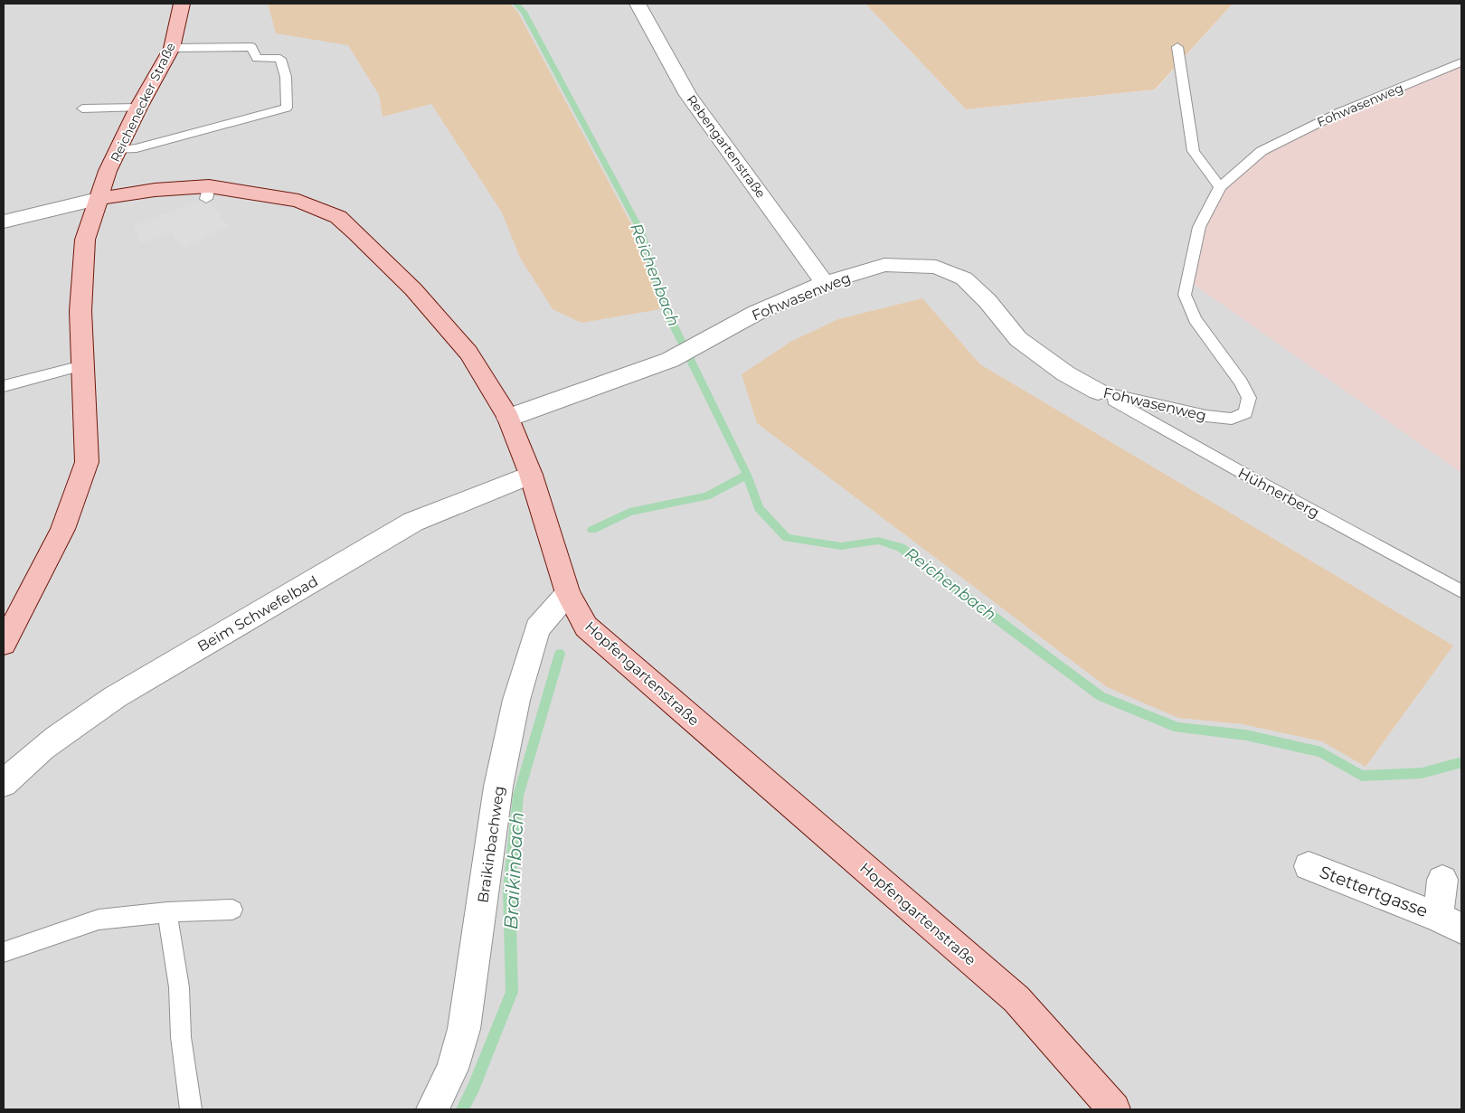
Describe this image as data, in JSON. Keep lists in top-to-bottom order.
{
  "streets": {
    "street": [
      "Reichenecker Straße",
      "Fohwasenweg",
      "Rebengartenstraße",
      "Beim Schwefelbad",
      "Hopfengartenstraße",
      "Braikinbachweg",
      "Stettertgasse"
    ],
    "lane": ["Hühnerberg"]
  },
  "crossings": [
    ["Reichenecker Straße", "Hopfengartenstraße"],
    ["Fohwasenweg", "Rebengartenstraße"],
    ["Fohwasenweg", "Hühnerberg"],
    ["Fohwasenweg", "Hopfengartenstraße"],
    ["Beim Schwefelbad", "Hopfengartenstraße"],
    ["Hopfengartenstraße", "Braikinbachweg"]
  ],
  "water": ["Reichenbach", "Braikinbach"]
}
